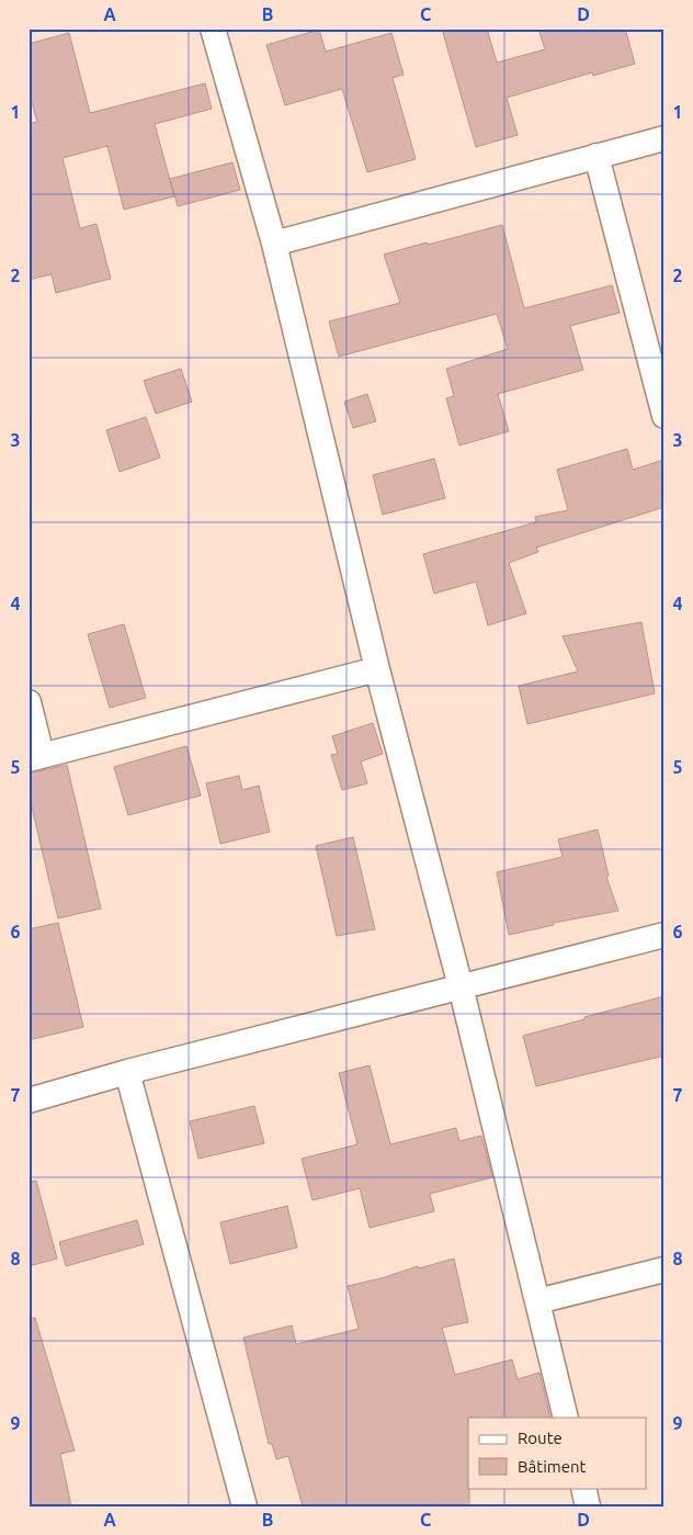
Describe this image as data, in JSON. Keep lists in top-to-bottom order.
{
  "legend": ["Route", "Bâtiment"],
  "grid": {
    "columns": [
      "A",
      "B",
      "C",
      "D"
    ],
    "rows": [
      "1",
      "2",
      "3",
      "4",
      "5",
      "6",
      "7",
      "8",
      "9"
    ]
  }
}
